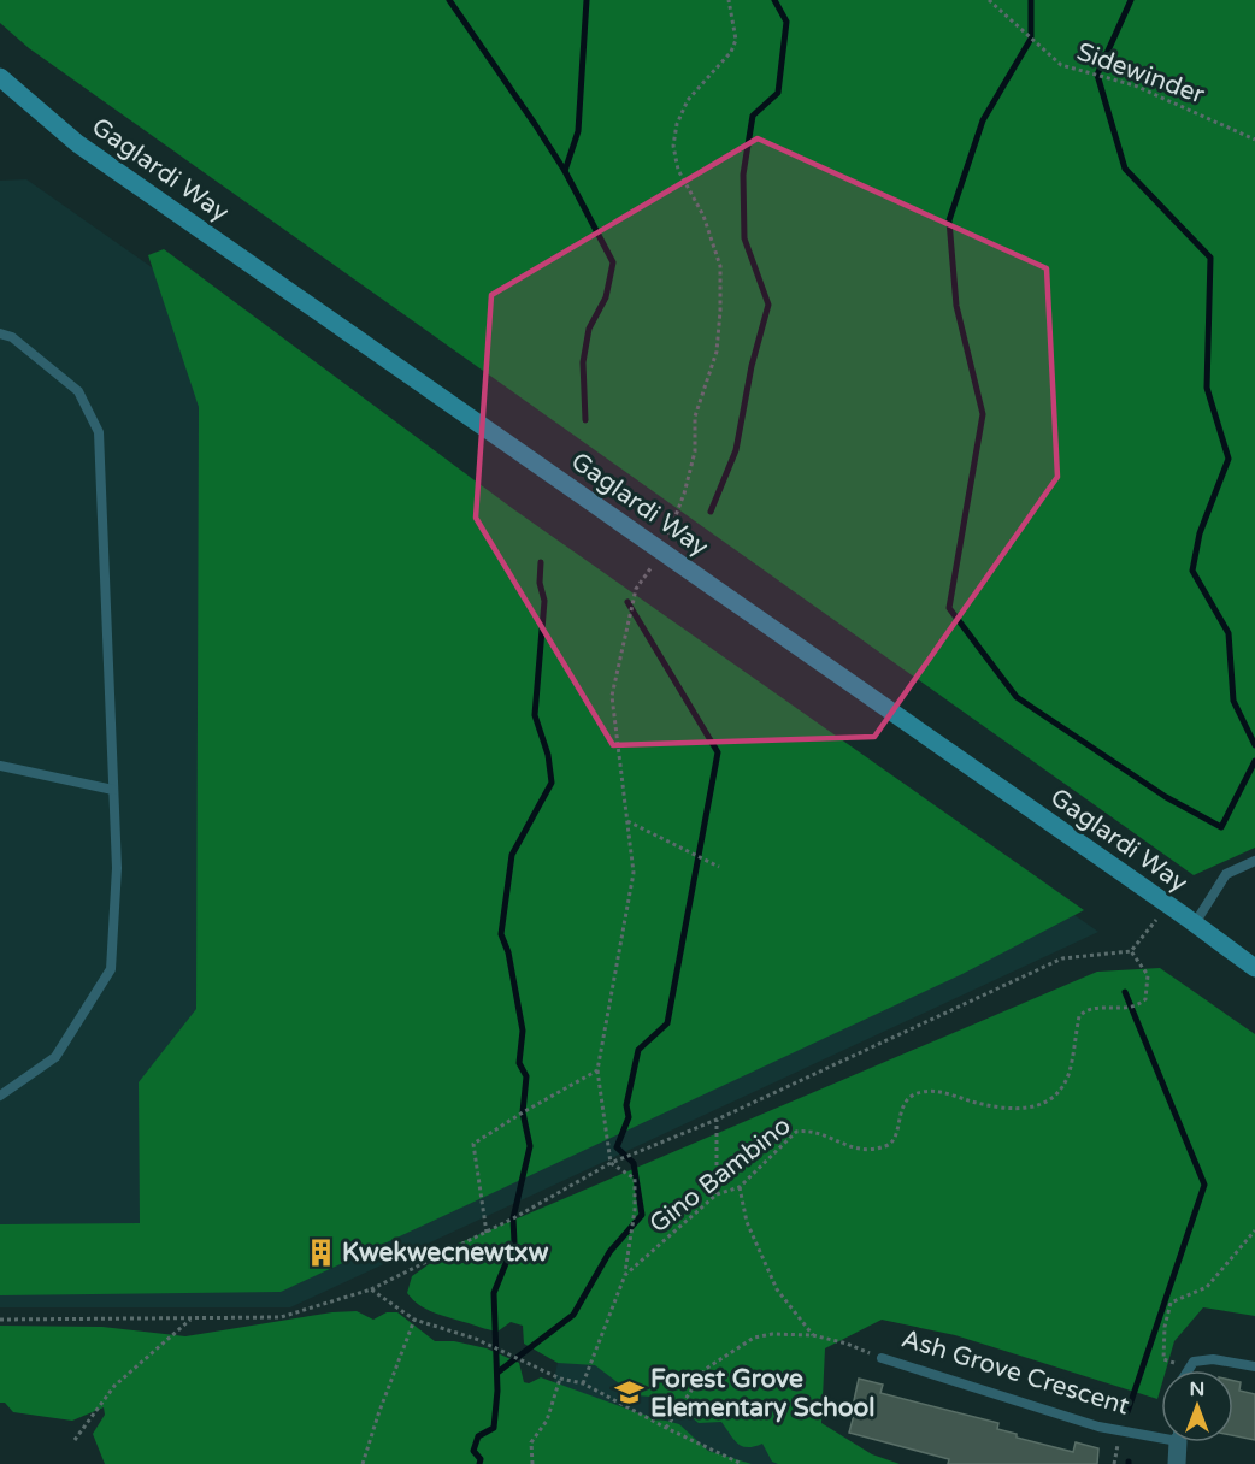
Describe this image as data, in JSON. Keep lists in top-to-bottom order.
{
  "streets": {
    "main road": ["Gaglardi Way"],
    "street": ["Ash Grove Crescent"],
    "path": ["Sidewinder", "Gino Bambino"]
  },
  "places": {
    "building": ["Kwekwecnewtxw"],
    "school or university": ["Forest Grove Elementary School"]
  },
  "north": "top"
}
